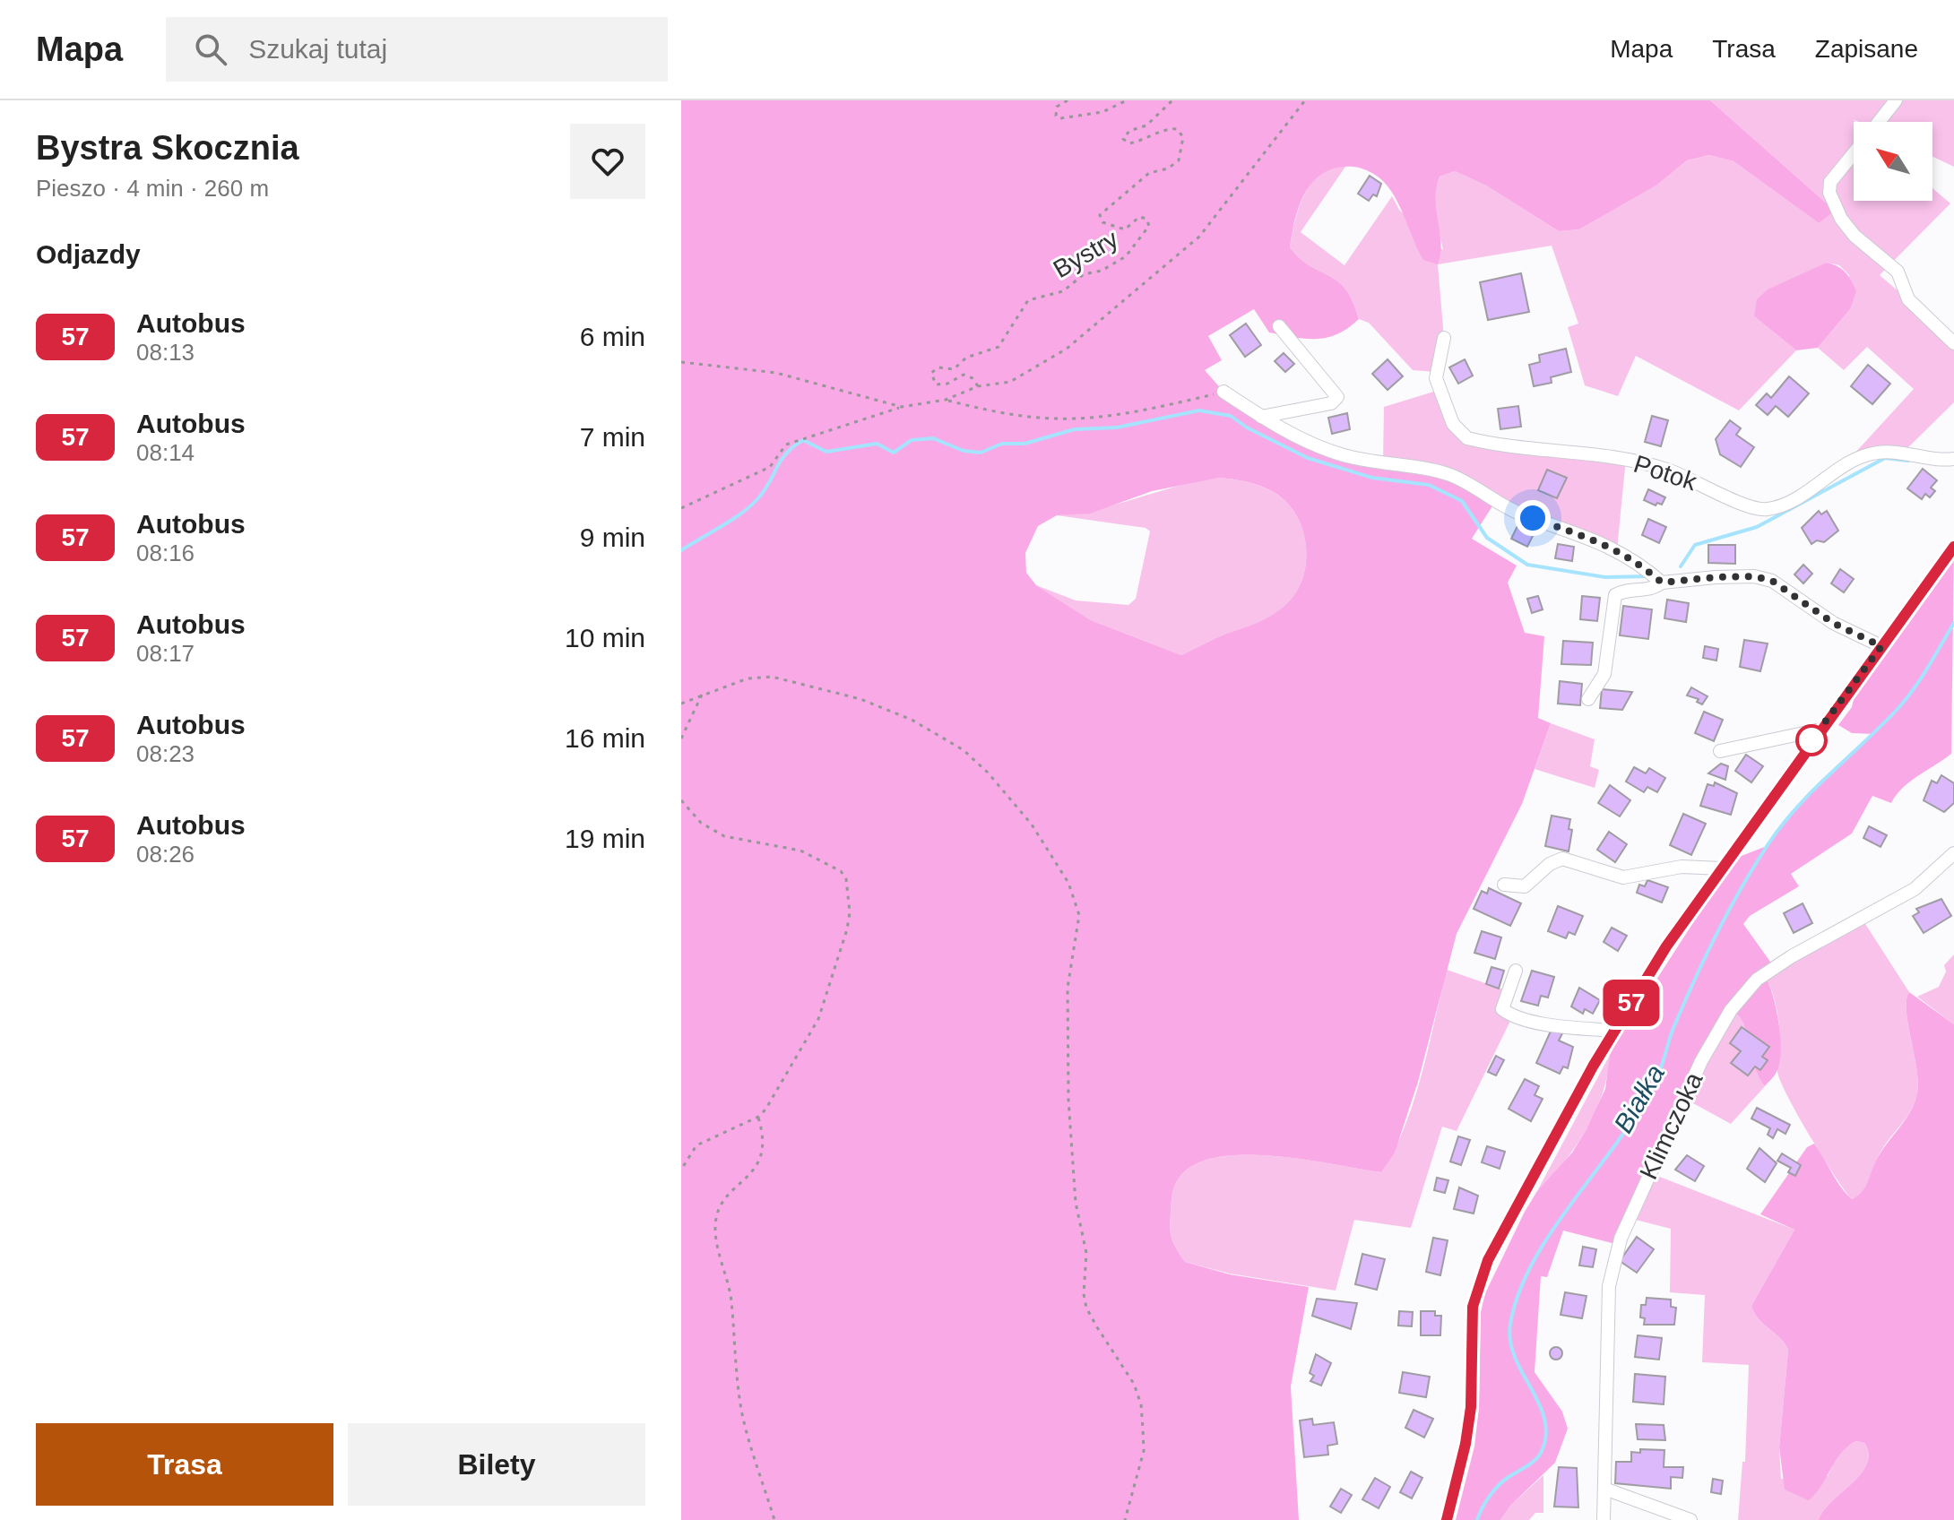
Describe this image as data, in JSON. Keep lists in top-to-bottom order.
{
  "streets": {
    "street": ["Potok", "Klimczoka"],
    "path": ["Bystry"]
  },
  "water": ["Białka"],
  "lines": ["bus line 57"],
  "north": "top left",
  "page": {
    "header": "Mapa",
    "search": "Szukaj tutaj",
    "nav": ["Mapa", "Trasa", "Zapisane"],
    "heading": [
      ["Bystra Skocznia", "Pieszo · 4 min · 260 m"],
      "Odjazdy"
    ],
    "on_map": "57",
    "list": [
      {
        "mark": "57",
        "name": "Autobus",
        "note": "08:13",
        "value": "6 min"
      },
      {
        "mark": "57",
        "name": "Autobus",
        "note": "08:14",
        "value": "7 min"
      },
      {
        "mark": "57",
        "name": "Autobus",
        "note": "08:16",
        "value": "9 min"
      },
      {
        "mark": "57",
        "name": "Autobus",
        "note": "08:17",
        "value": "10 min"
      },
      {
        "mark": "57",
        "name": "Autobus",
        "note": "08:23",
        "value": "16 min"
      },
      {
        "mark": "57",
        "name": "Autobus",
        "note": "08:26",
        "value": "19 min"
      }
    ],
    "buttons": ["Trasa", "Bilety"]
  }
}
